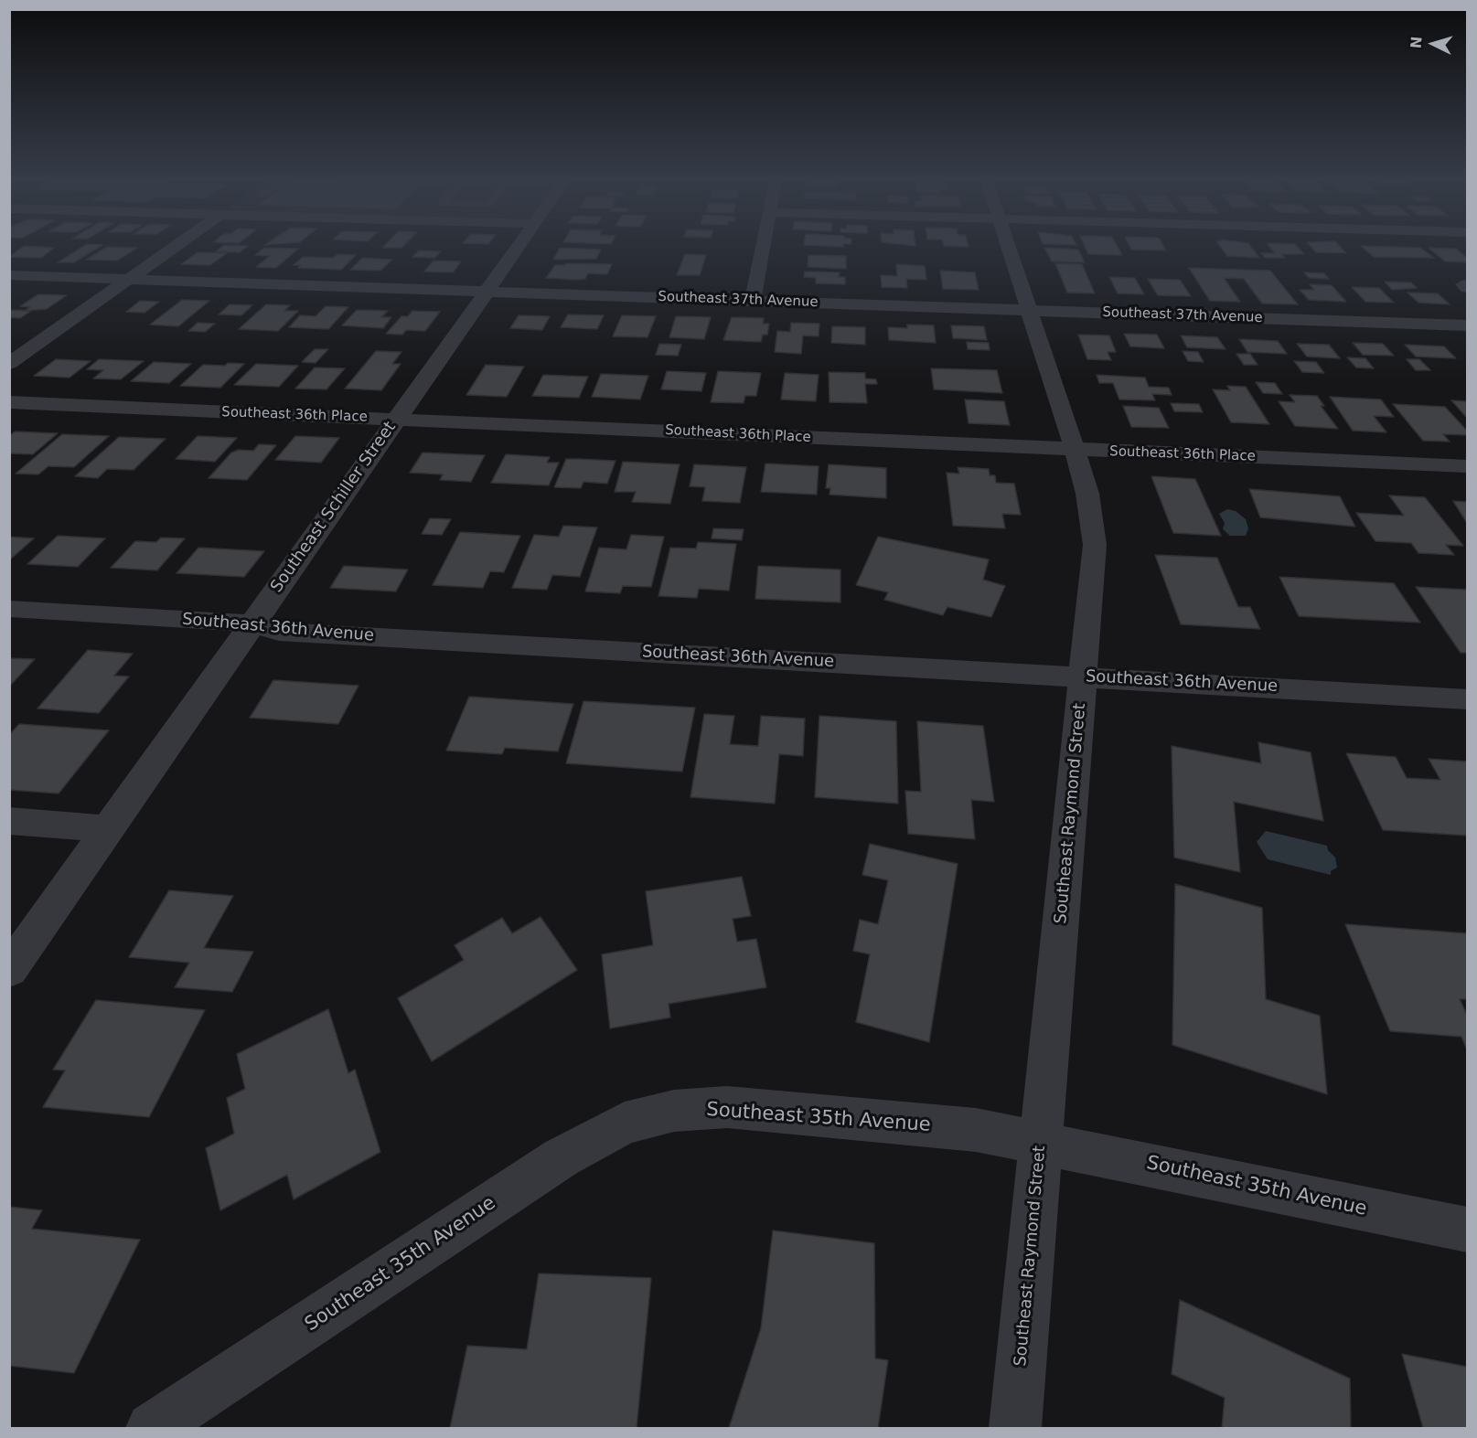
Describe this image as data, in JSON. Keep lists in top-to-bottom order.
{
  "streets": {
    "street": [
      "Southeast 37th Avenue",
      "Southeast 36th Place",
      "Southeast Schiller Street",
      "Southeast 36th Avenue",
      "Southeast Raymond Street",
      "Southeast 35th Avenue"
    ]
  },
  "crossings": [
    ["Southeast 37th Avenue", "Southeast Schiller Street"],
    ["Southeast 37th Avenue", "Southeast Raymond Street"],
    ["Southeast 36th Place", "Southeast Schiller Street"],
    ["Southeast 36th Place", "Southeast Raymond Street"],
    ["Southeast Schiller Street", "Southeast 36th Avenue"],
    ["Southeast 36th Avenue", "Southeast Raymond Street"],
    ["Southeast Raymond Street", "Southeast 35th Avenue"]
  ],
  "north": "left"
}
